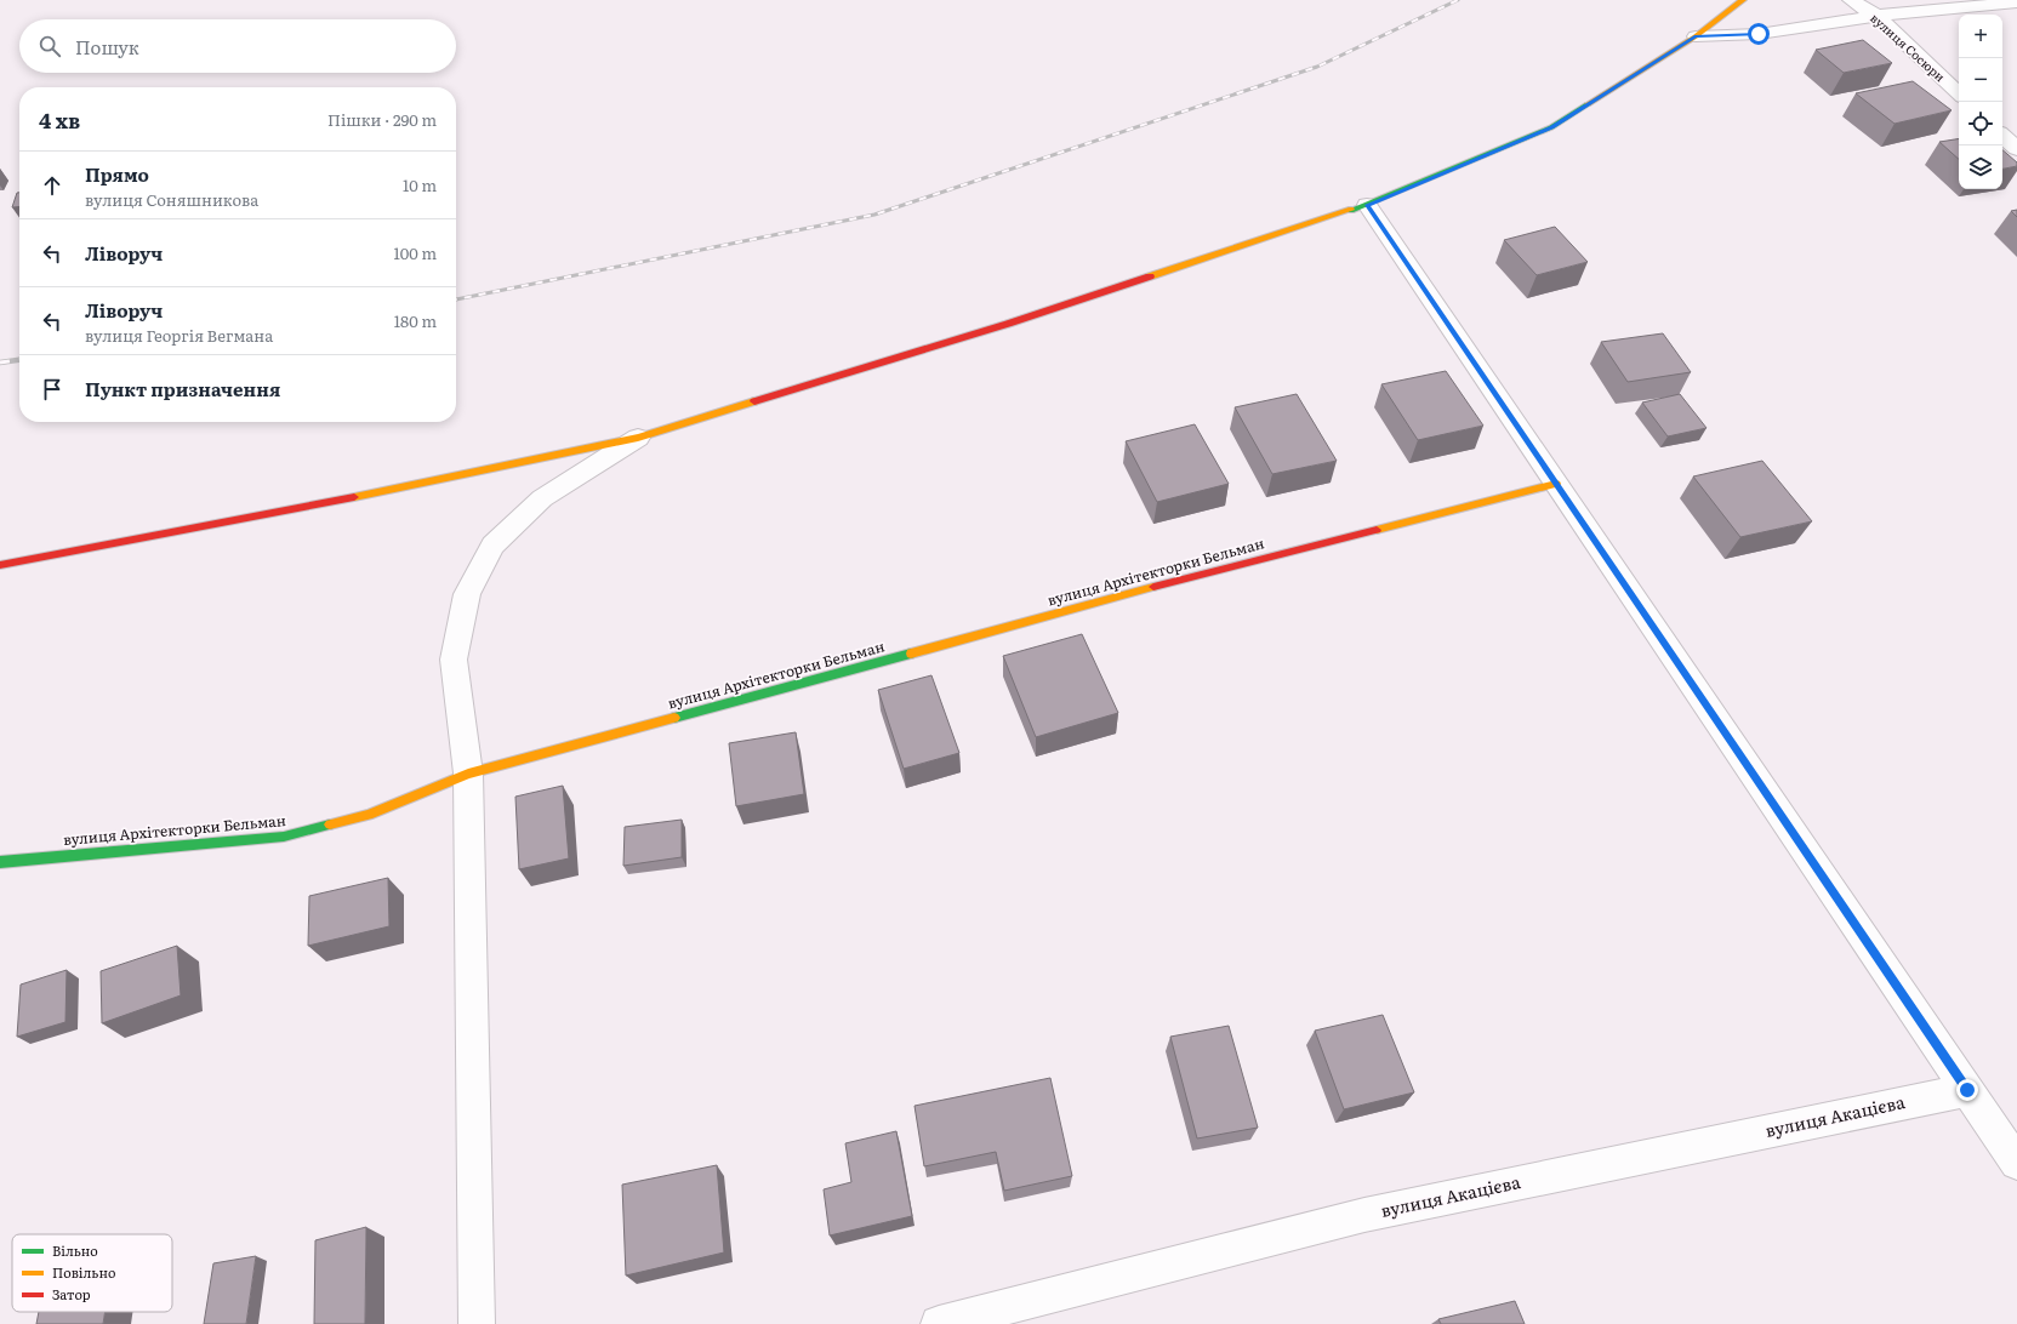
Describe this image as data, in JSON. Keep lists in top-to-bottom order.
{
  "streets": {
    "street": ["вулиця Сосюри", "вулиця Архітекторки Бельман", "вулиця Акацієва"]
  },
  "legend": ["Вільно", "Повільно", "Затор"],
  "page": {
    "map_buttons": ["+", "−"],
    "search": "Пошук",
    "heading": ["4 хв", "Пішки · 290 m"],
    "list": [
      ["Прямо", "вулиця Соняшникова", "10 m"],
      ["Ліворуч", "100 m"],
      ["Ліворуч", "вулиця Георгія Вегмана", "180 m"],
      "Пункт призначення"
    ]
  }
}
